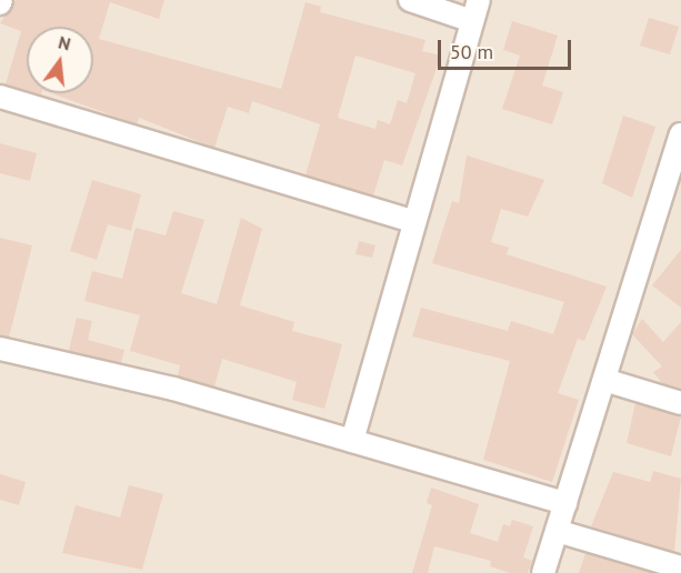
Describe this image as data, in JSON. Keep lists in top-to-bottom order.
{
  "scale_bar": "50 m",
  "north": "top"
}
